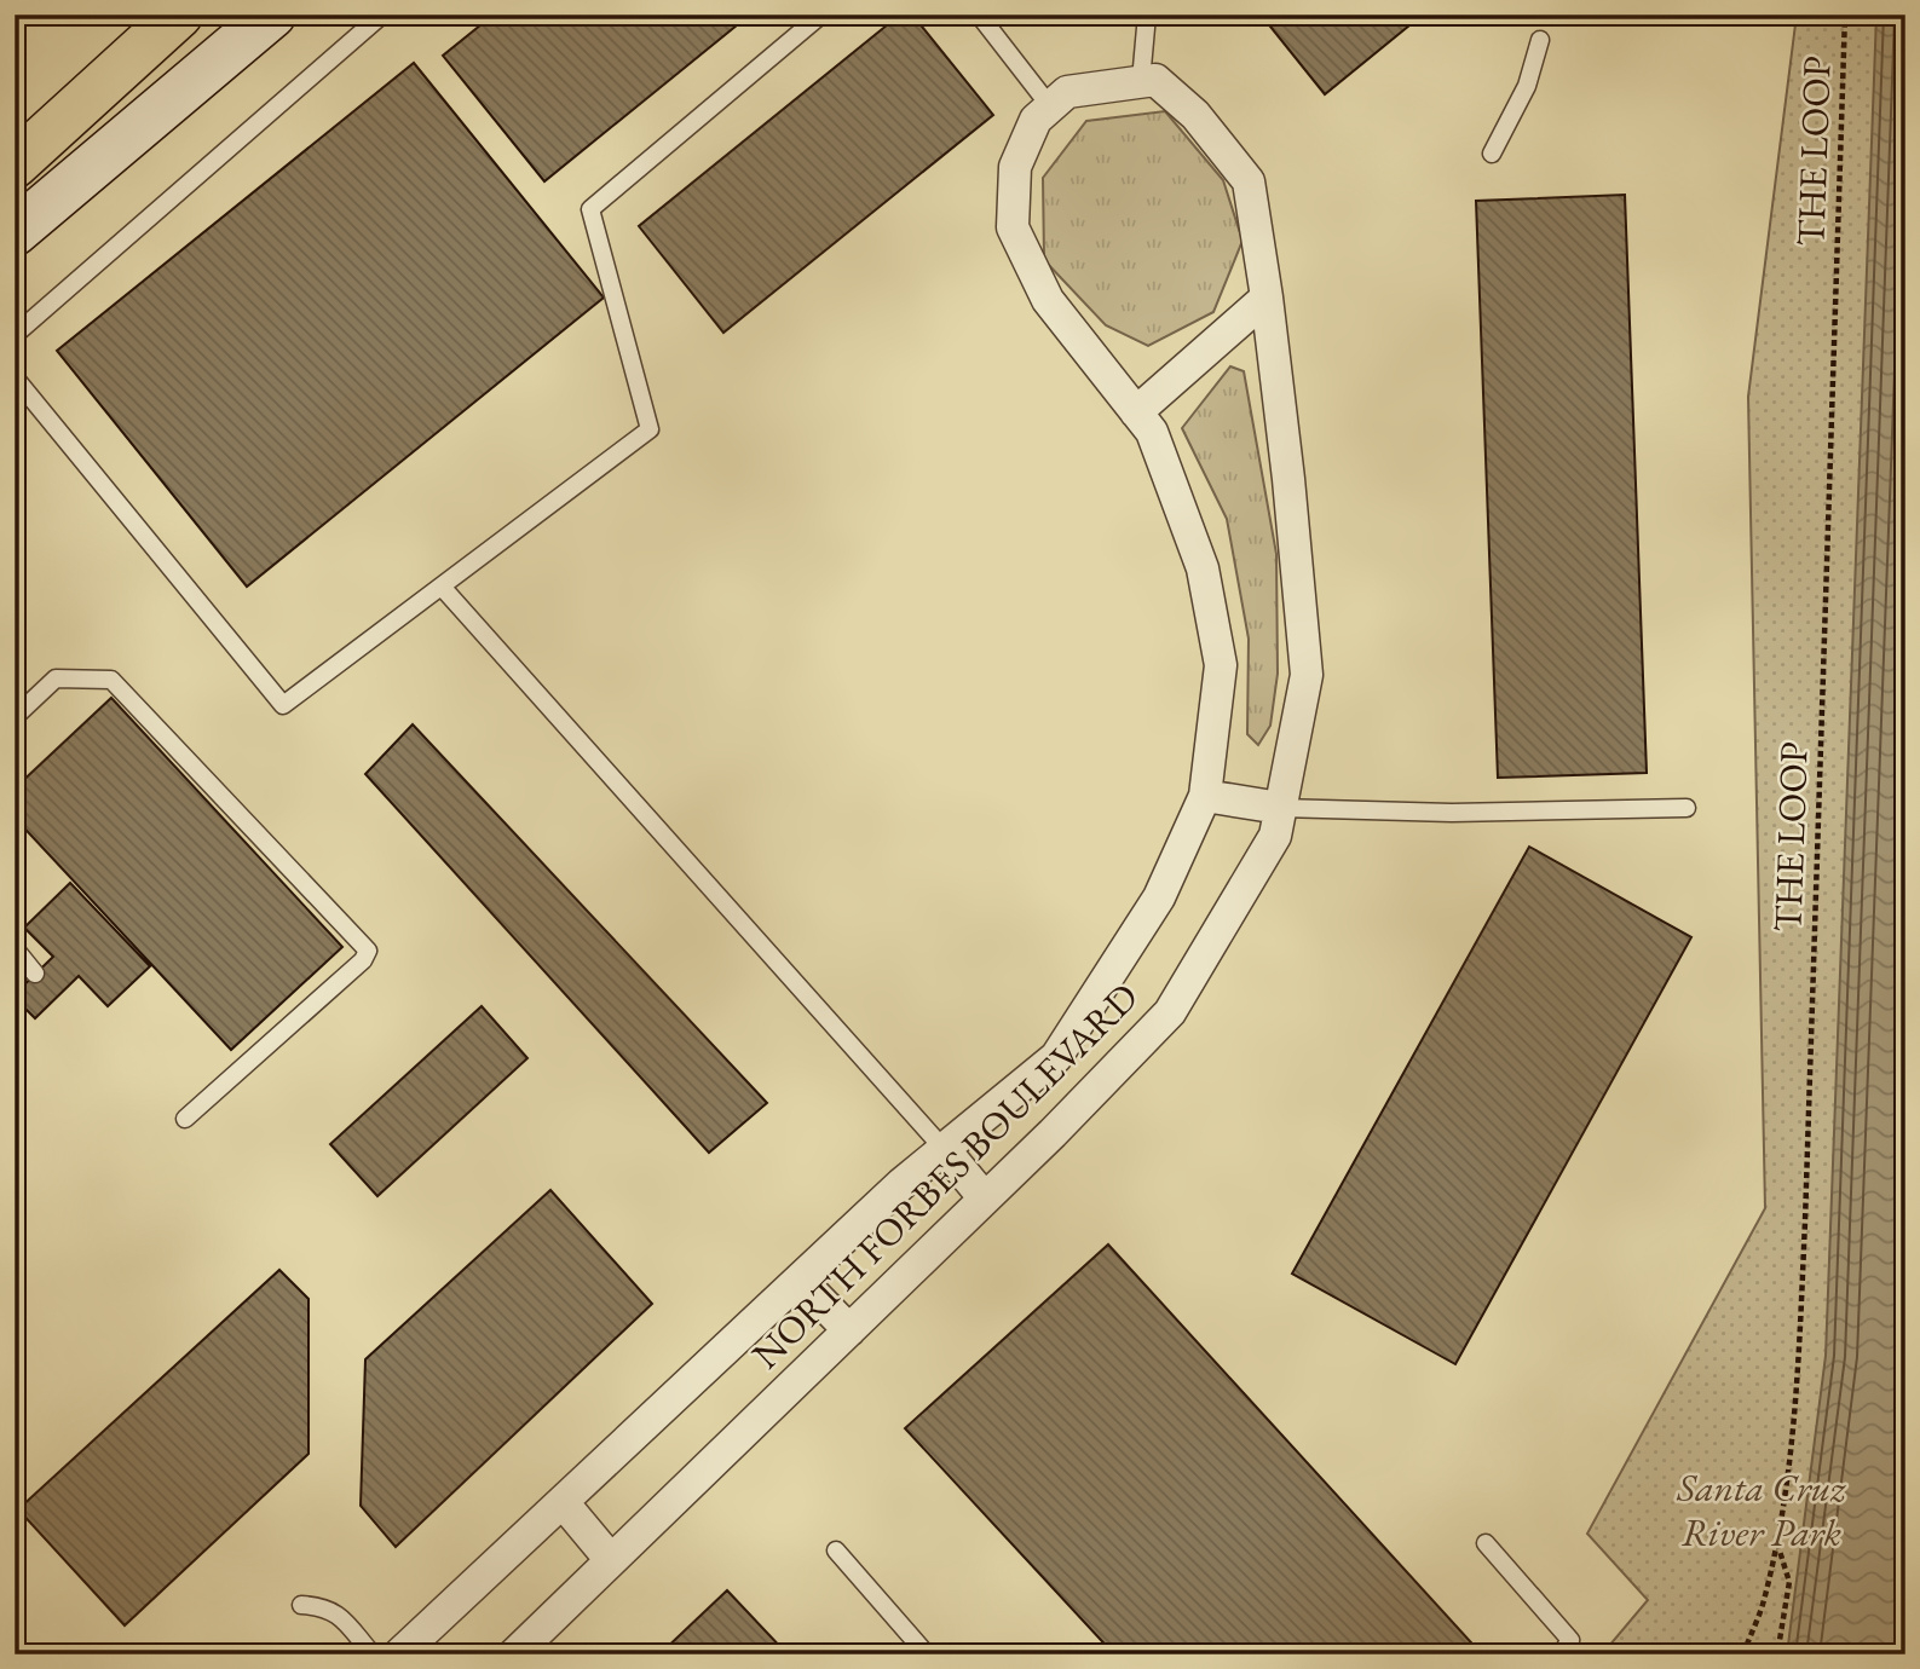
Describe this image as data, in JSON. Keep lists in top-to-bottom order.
{
  "streets": {
    "street": ["NORTH FORBES BOULEVARD"],
    "path": ["THE LOOP"]
  },
  "parks": ["Santa Cruz River Park"]
}
